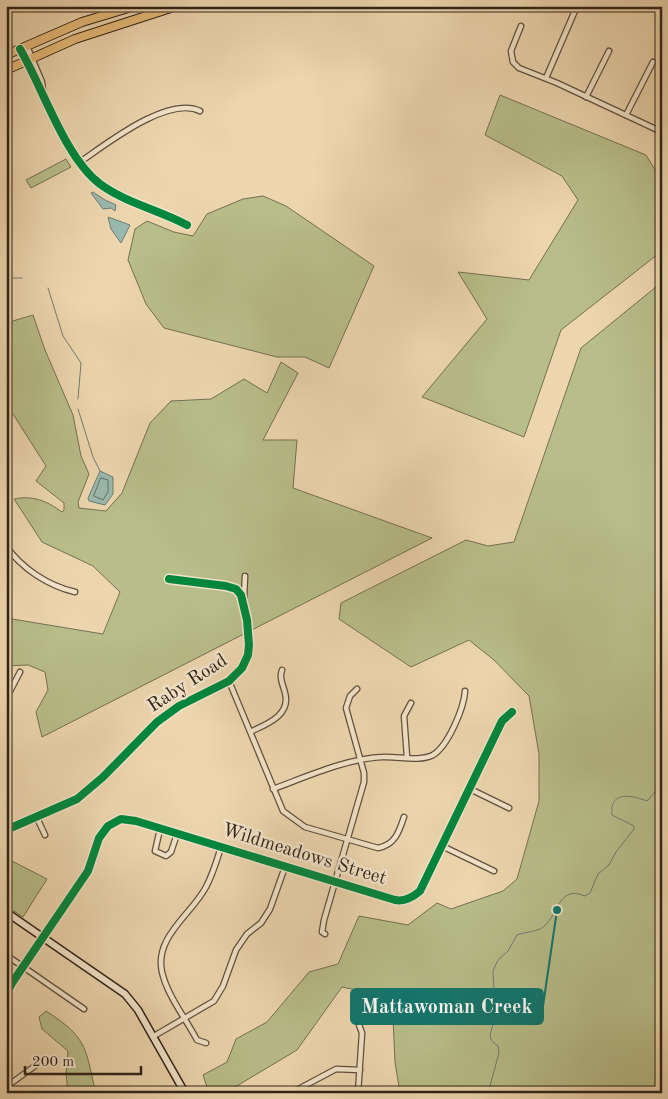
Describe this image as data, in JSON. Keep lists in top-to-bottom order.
{
  "streets": {
    "street": ["Raby Road", "Wildmeadows Street"]
  },
  "places": ["Mattawoman Creek"],
  "scale_bar": "200 m"
}
